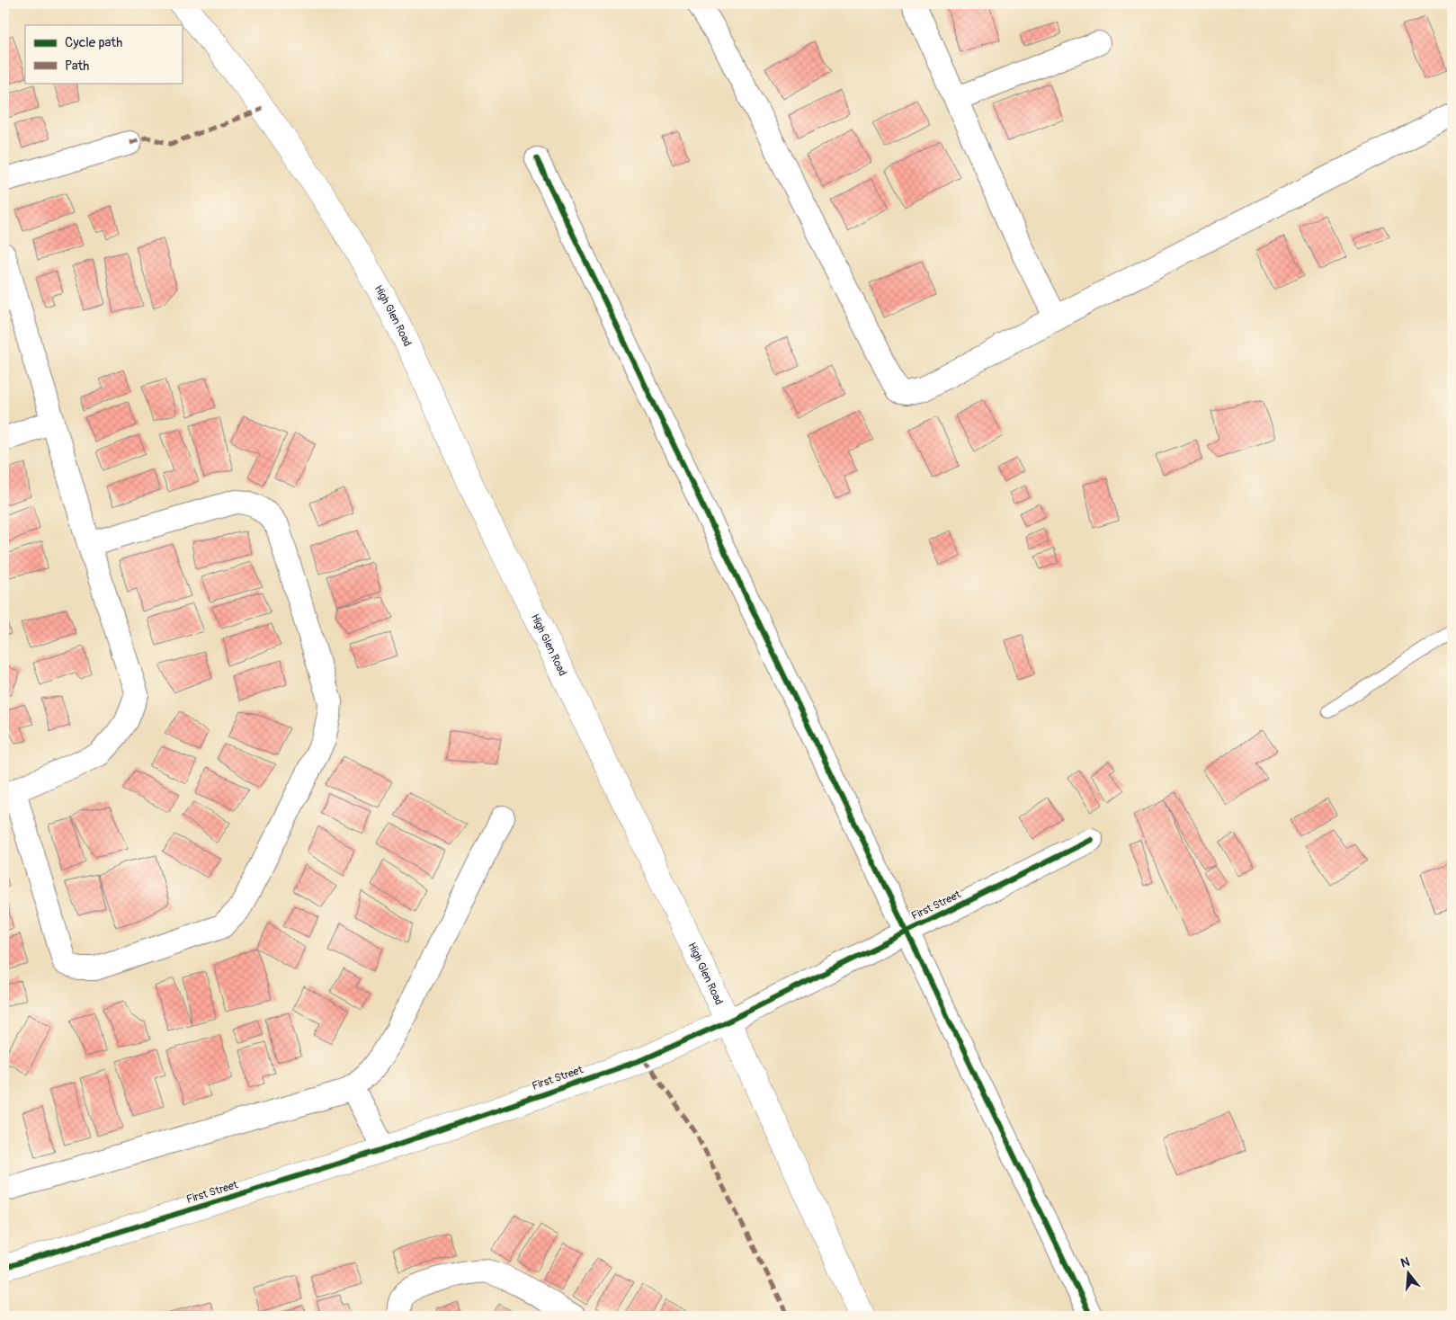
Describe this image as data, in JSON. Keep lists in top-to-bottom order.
{
  "streets": {
    "main road": ["High Glen Road", "First Street"]
  },
  "crossings": [
    ["High Glen Road", "First Street"]
  ],
  "legend": ["Cycle path", "Path"],
  "north": "top"
}
